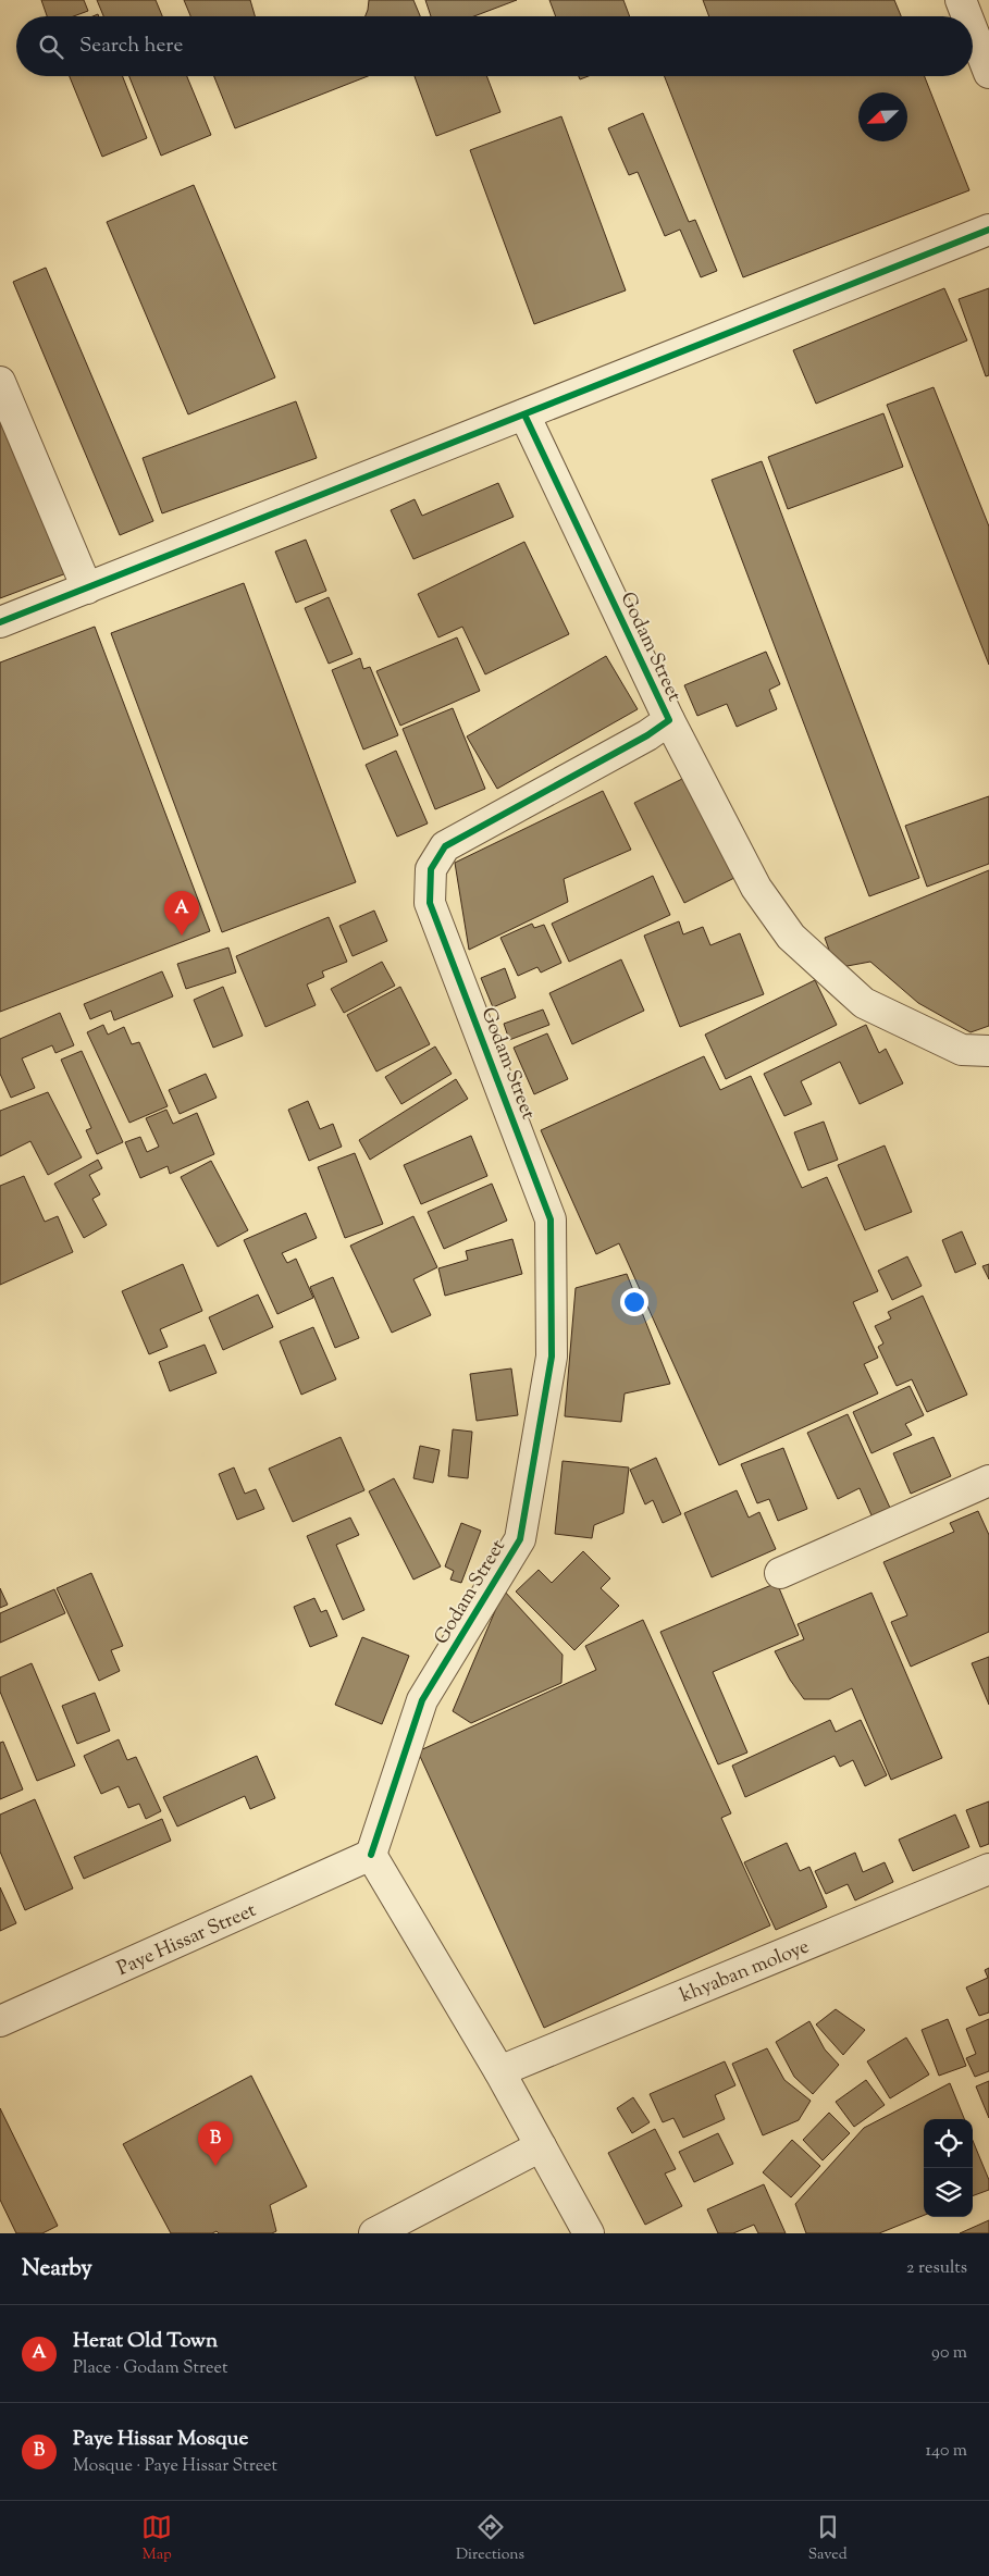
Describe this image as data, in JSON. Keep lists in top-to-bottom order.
{
  "streets": {
    "street": ["Godam Street", "Paye Hissar Street", "khyaban moloye"]
  },
  "crossings": [
    ["Godam Street", "Paye Hissar Street"]
  ],
  "north": "bottom left",
  "page": {
    "search": "Search here",
    "pins": ["A", "B"],
    "heading": ["Nearby", "2 results"],
    "list": [
      {
        "mark": "A",
        "name": "Herat Old Town",
        "note": "Place · Godam Street",
        "value": "90 m"
      },
      {
        "mark": "B",
        "name": "Paye Hissar Mosque",
        "note": "Mosque · Paye Hissar Street",
        "value": "140 m"
      }
    ],
    "nav": ["Map", "Directions", "Saved"]
  }
}
